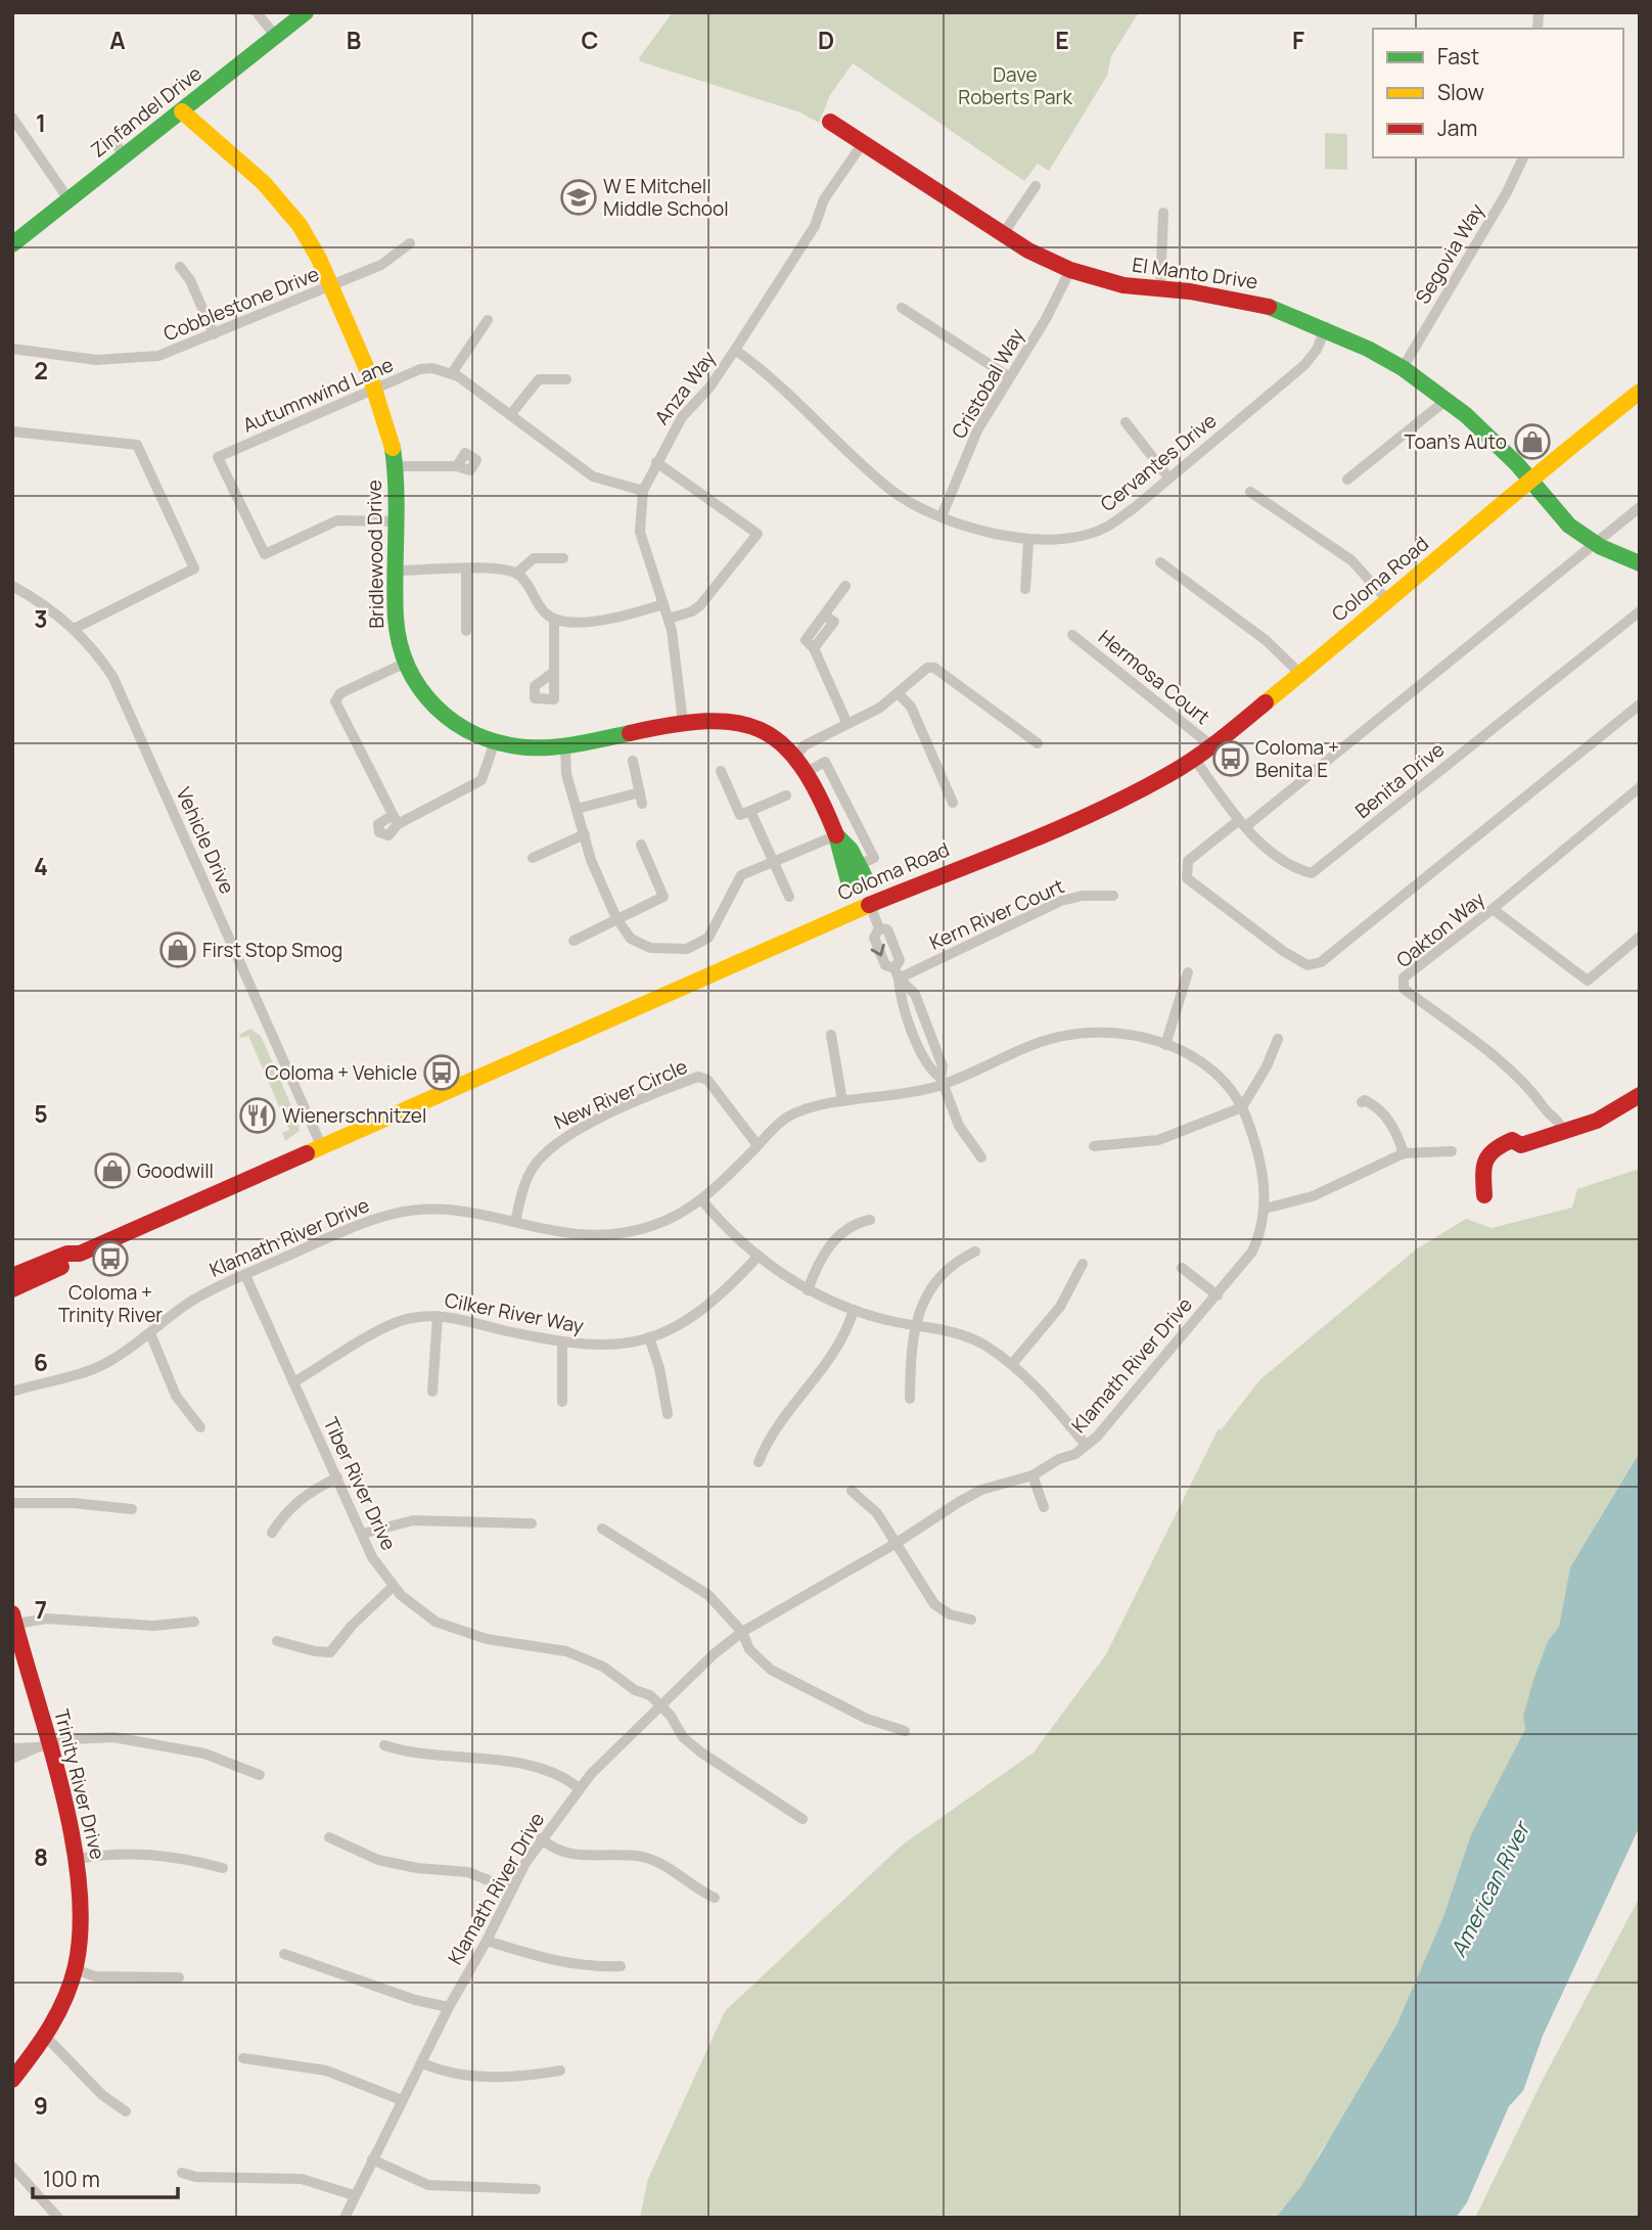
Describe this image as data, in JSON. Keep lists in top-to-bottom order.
{
  "streets": {
    "street": [
      "Zinfandel Drive",
      "Segovia Way",
      "El Manto Drive",
      "Cobblestone Drive",
      "Cristobal Way",
      "Anza Way",
      "Autumnwind Lane",
      "Cervantes Drive",
      "Bridlewood Drive",
      "Coloma Road",
      "Hermosa Court",
      "Benita Drive",
      "Vehicle Drive",
      "Kern River Court",
      "Oakton Way",
      "New River Circle",
      "Klamath River Drive",
      "Cilker River Way",
      "Tiber River Drive",
      "Trinity River Drive"
    ]
  },
  "crossings": [
    ["Zinfandel Drive", "Bridlewood Drive"],
    ["Segovia Way", "El Manto Drive"],
    ["El Manto Drive", "Cristobal Way"],
    ["El Manto Drive", "Anza Way"],
    ["El Manto Drive", "Cervantes Drive"],
    ["El Manto Drive", "Coloma Road"],
    ["Cobblestone Drive", "Bridlewood Drive"],
    ["Cristobal Way", "Cervantes Drive"],
    ["Anza Way", "Cervantes Drive"],
    ["Anza Way", "Bridlewood Drive"],
    ["Autumnwind Lane", "Bridlewood Drive"],
    ["Bridlewood Drive", "Coloma Road"],
    ["Coloma Road", "Hermosa Court"],
    ["Coloma Road", "Benita Drive"],
    ["Coloma Road", "Vehicle Drive"],
    ["New River Circle", "Klamath River Drive"],
    ["Klamath River Drive", "Tiber River Drive"],
    ["Cilker River Way", "Tiber River Drive"]
  ],
  "water": ["American River"],
  "parks": ["Dave Roberts Park"],
  "places": {
    "school or university": ["W E Mitchell Middle School"],
    "shop": ["Toan's Auto", "First Stop Smog", "Goodwill"],
    "bus stop": ["Coloma + Benita E", "Coloma + Vehicle", "Coloma + Trinity River"],
    "restaurant": ["Wienerschnitzel"]
  },
  "legend": ["Fast", "Slow", "Jam"],
  "scale_bar": "100 m",
  "grid": {
    "columns": [
      "A",
      "B",
      "C",
      "D",
      "E",
      "F"
    ],
    "rows": [
      "1",
      "2",
      "3",
      "4",
      "5",
      "6",
      "7",
      "8",
      "9"
    ]
  }
}
